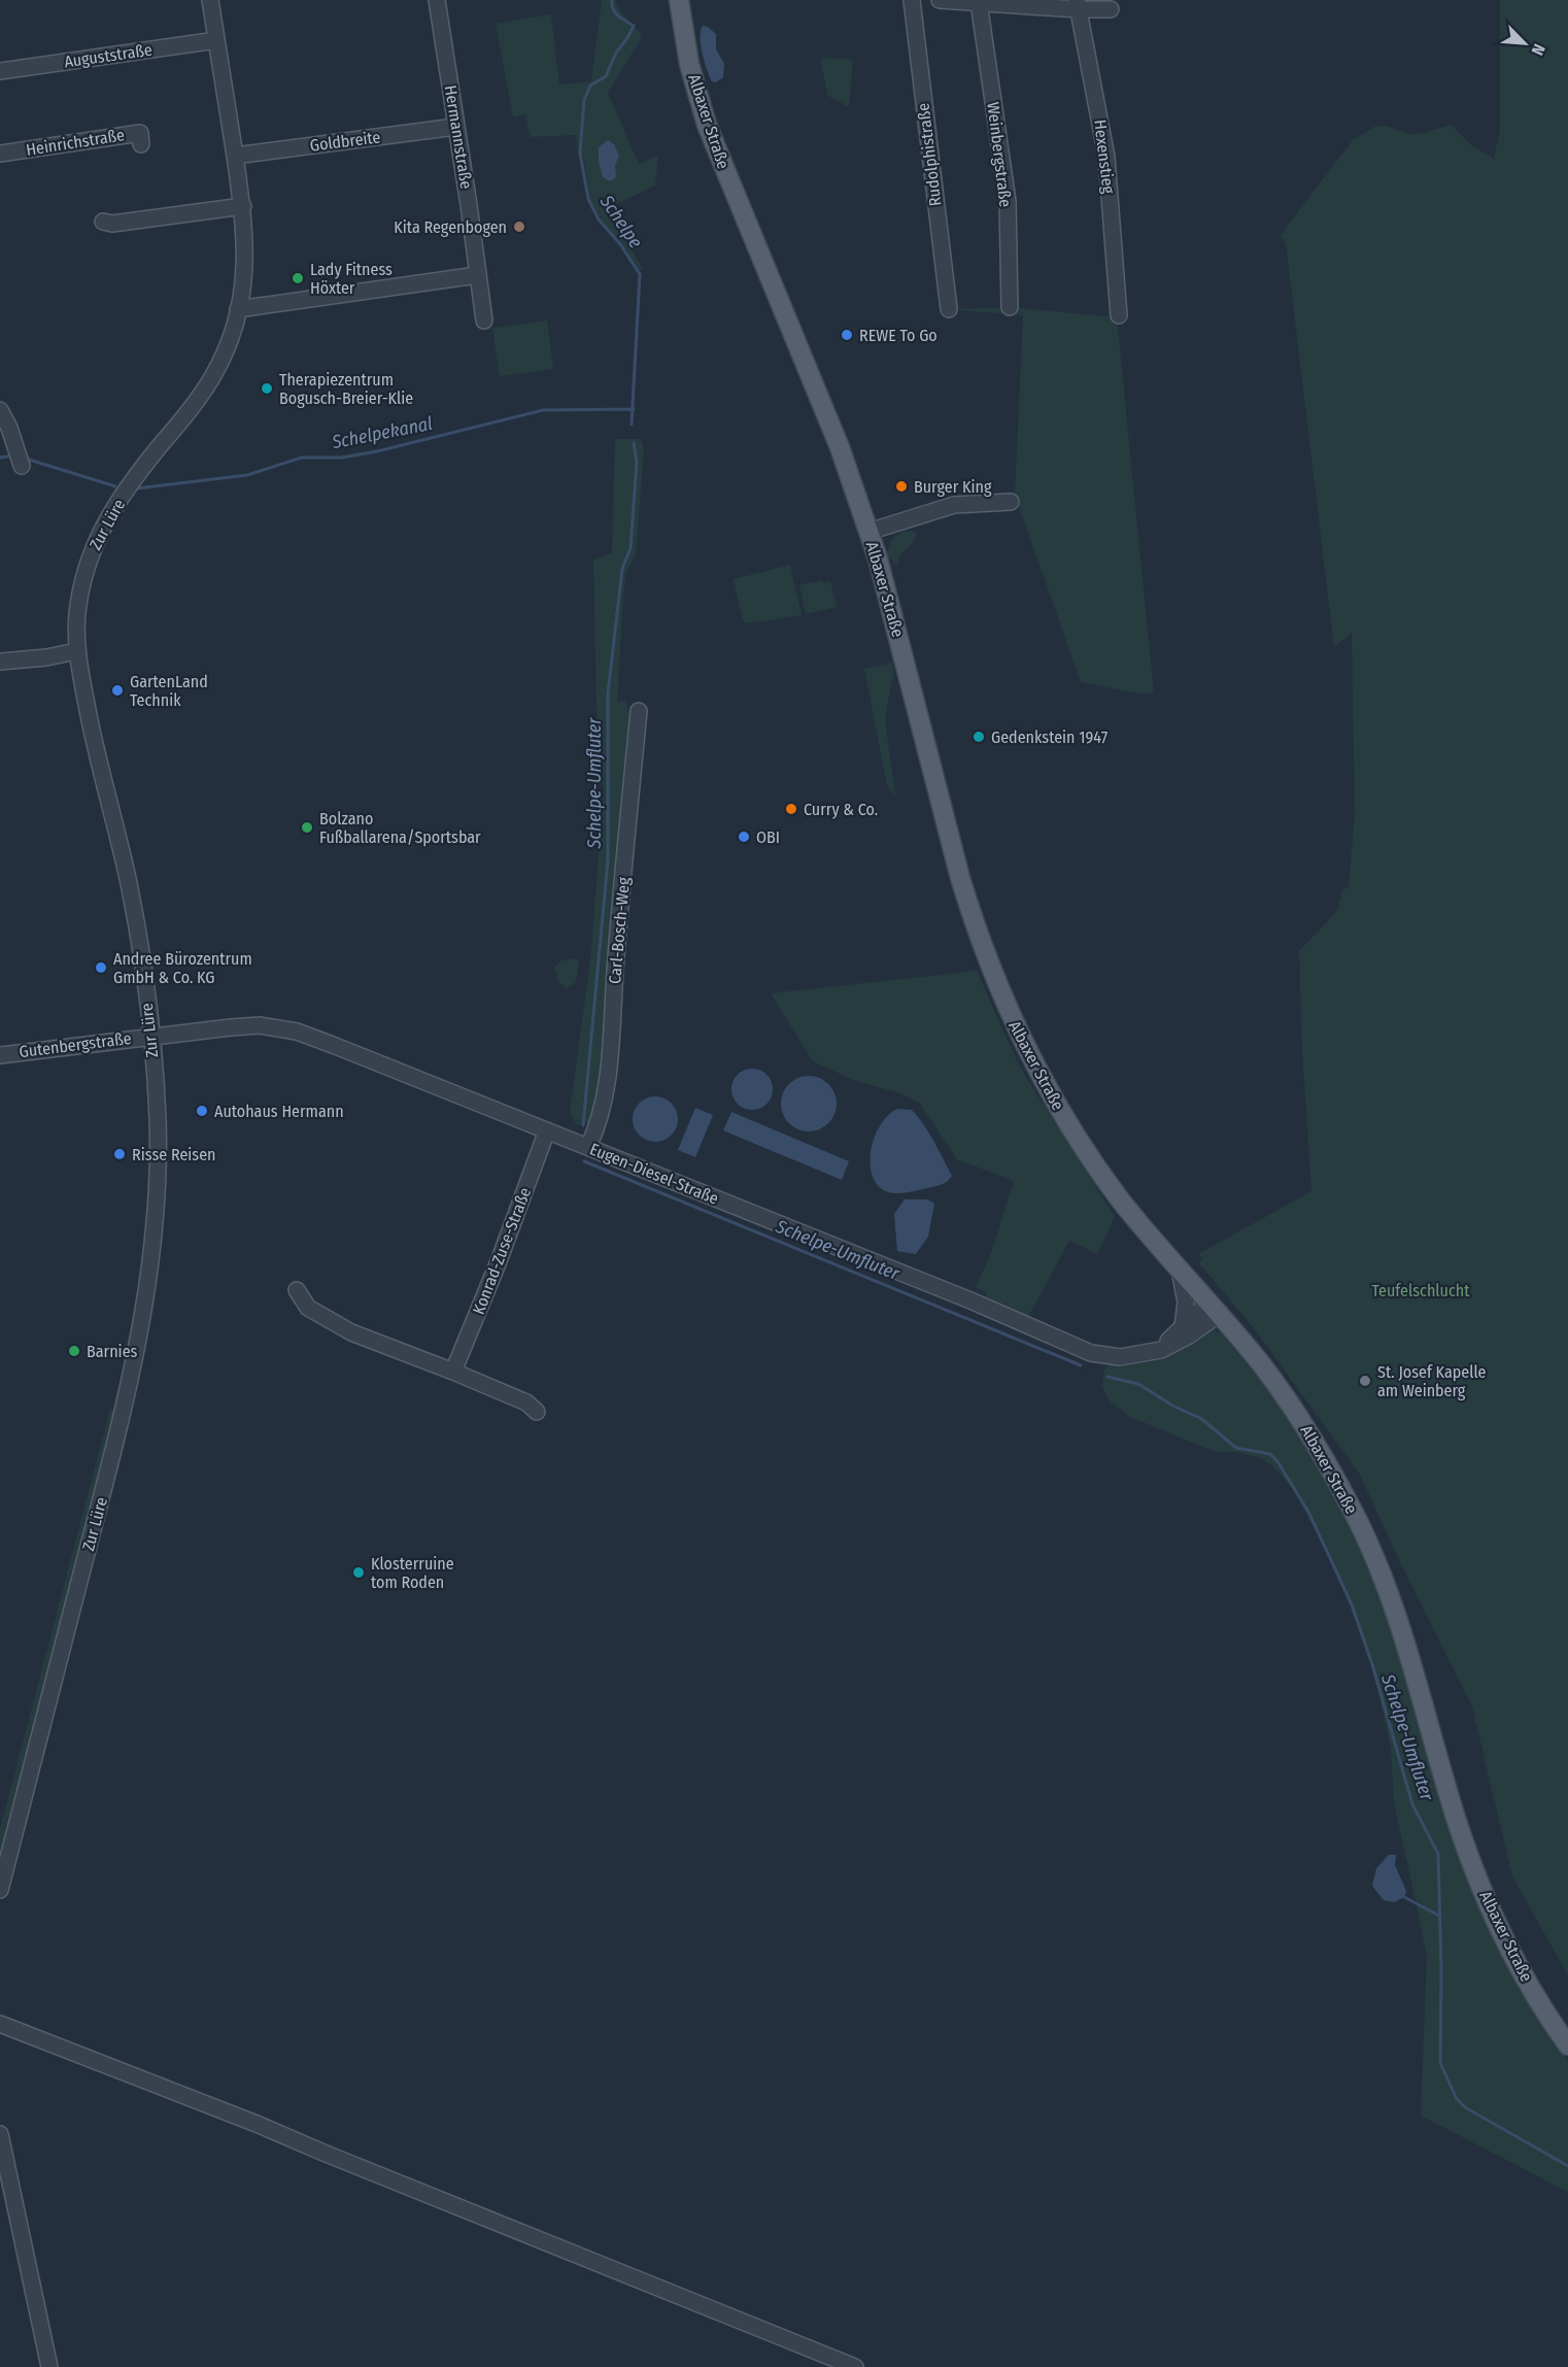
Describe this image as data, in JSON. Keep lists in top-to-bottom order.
{
  "streets": {
    "main road": ["Albaxer Straße"],
    "street": [
      "Auguststraße",
      "Hermannstraße",
      "Goldbreite",
      "Heinrichstraße",
      "Rudolphistraße",
      "Weinbergstraße",
      "Hexenstieg",
      "Zur Lüre",
      "Carl-Bosch-Weg",
      "Gutenbergstraße",
      "Eugen-Diesel-Straße",
      "Konrad-Zuse-Straße"
    ]
  },
  "crossings": [
    ["Auguststraße", "Zur Lüre"],
    ["Albaxer Straße", "Eugen-Diesel-Straße"],
    ["Hermannstraße", "Goldbreite"],
    ["Goldbreite", "Zur Lüre"],
    ["Zur Lüre", "Gutenbergstraße"],
    ["Zur Lüre", "Eugen-Diesel-Straße"],
    ["Carl-Bosch-Weg", "Eugen-Diesel-Straße"],
    ["Gutenbergstraße", "Eugen-Diesel-Straße"],
    ["Eugen-Diesel-Straße", "Konrad-Zuse-Straße"]
  ],
  "water": ["Schelpe", "Schelpekanal", "Schelpe-Umfluter"],
  "parks": ["Teufelschlucht"],
  "places": [
    "Kita Regenbogen",
    "Lady Fitness Höxter",
    "REWE To Go",
    "Therapiezentrum Bogusch-Breier-Klie",
    "Burger King",
    "GartenLand Technik",
    "Gedenkstein 1947",
    "Curry & Co.",
    "Bolzano Fußballarena/Sportsbar",
    "OBI",
    "Andree Bürozentrum GmbH & Co. KG",
    "Autohaus Hermann",
    "Risse Reisen",
    "Barnies",
    "St. Josef Kapelle am Weinberg",
    "Klosterruine tom Roden"
  ],
  "north": "bottom right"
}
